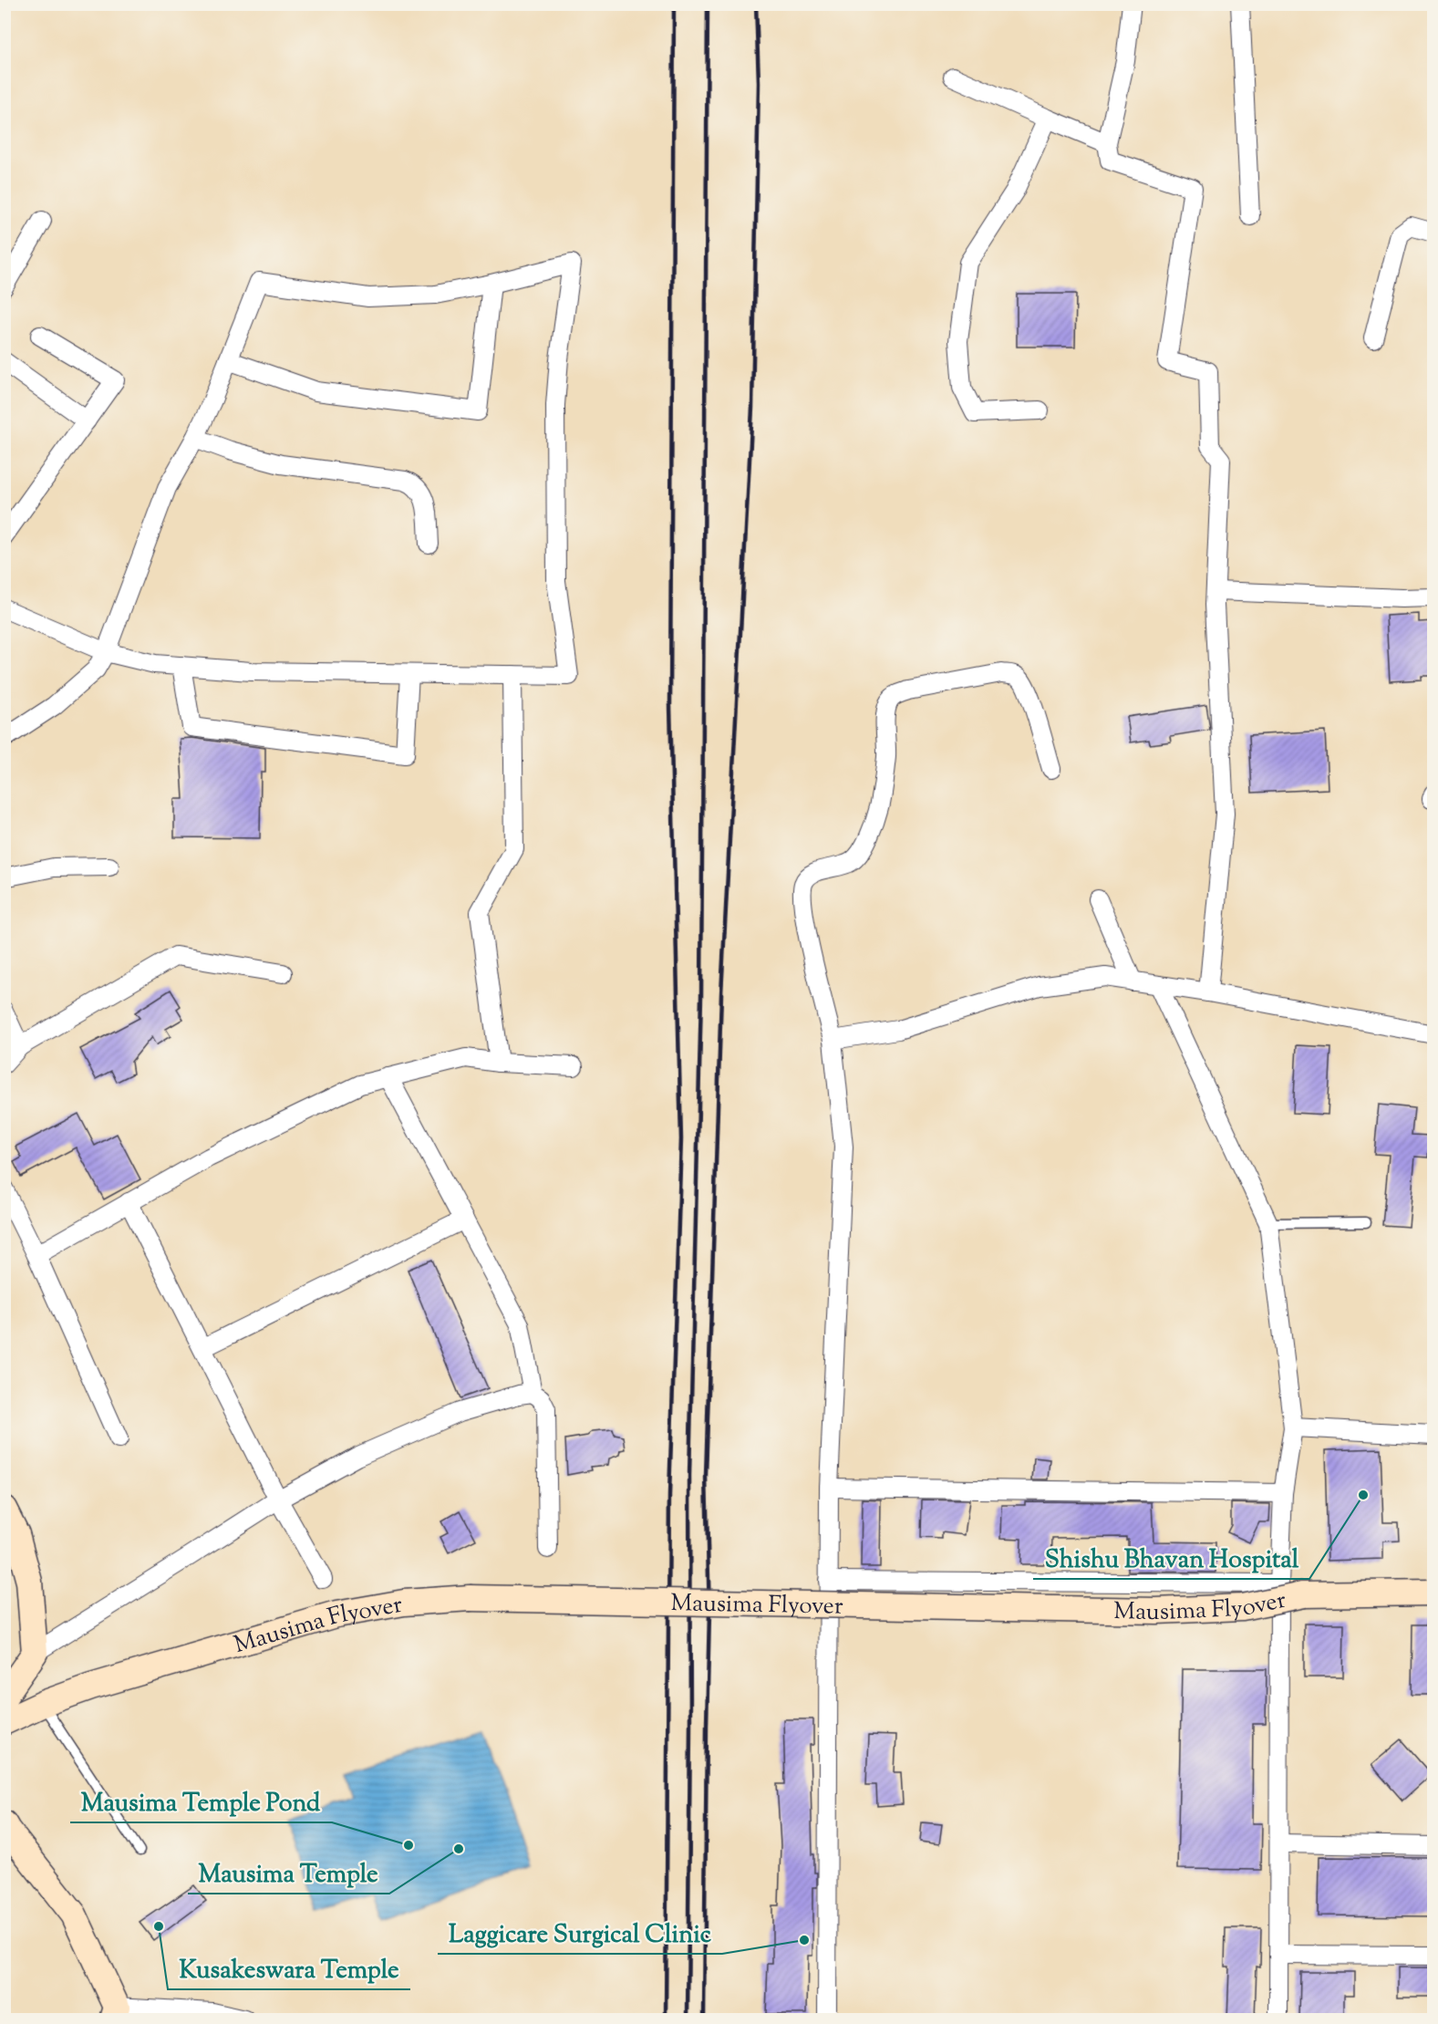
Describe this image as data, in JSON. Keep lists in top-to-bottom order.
{
  "streets": {
    "main road": ["Mausima Flyover"]
  },
  "places": [
    "Shishu Bhavan Hospital",
    "Mausima Temple Pond",
    "Mausima Temple",
    "Kusakeswara Temple",
    "Laggicare Surgical Clinic"
  ]
}
